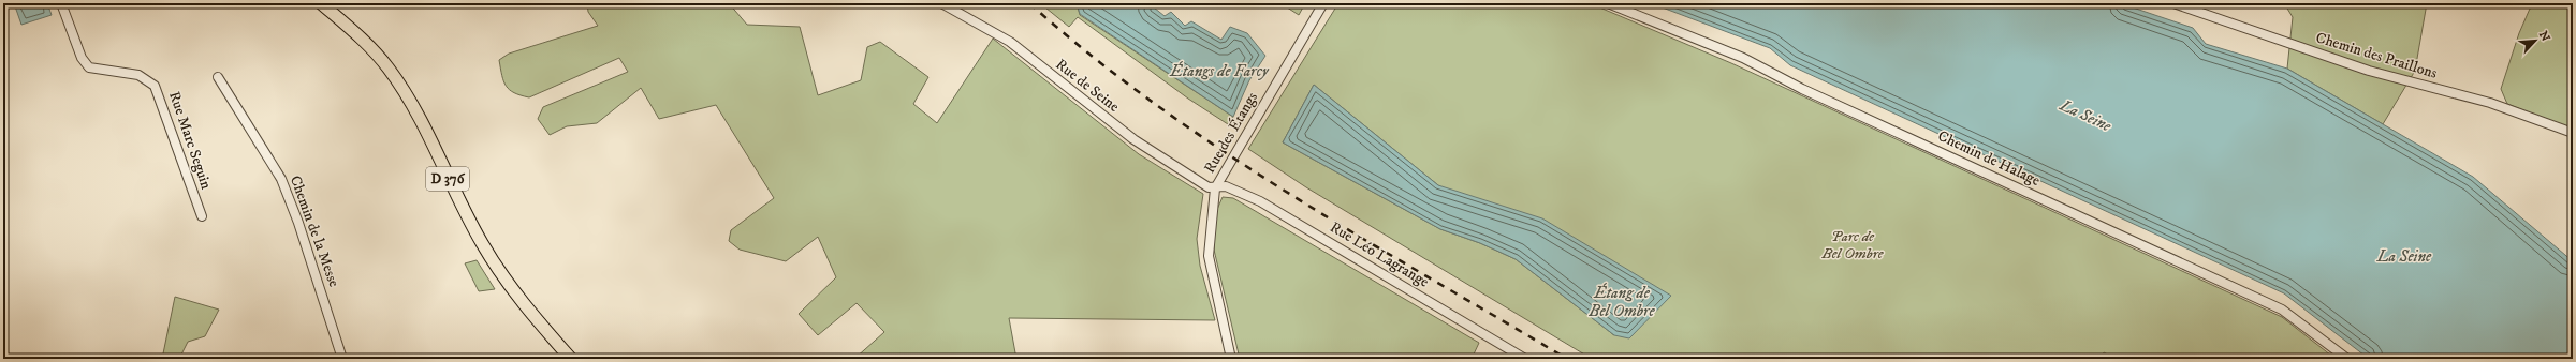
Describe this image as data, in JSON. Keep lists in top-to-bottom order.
{
  "streets": {
    "main road": ["D 376"],
    "street": [
      "Chemin des Praillons",
      "Rue de Seine",
      "Rue des Étangs",
      "Rue Marc Seguin",
      "Chemin de Halage",
      "Chemin de la Messe",
      "Rue Léo Lagrange"
    ]
  },
  "crossings": [
    ["Rue de Seine", "Rue des Étangs"],
    ["Rue de Seine", "Rue Léo Lagrange"],
    ["Rue des Étangs", "Rue Léo Lagrange"]
  ],
  "water": ["Étangs de Farcy", "La Seine", "Étang de Bel Ombre"],
  "parks": ["Parc de Bel Ombre"],
  "north": "top right"
}
